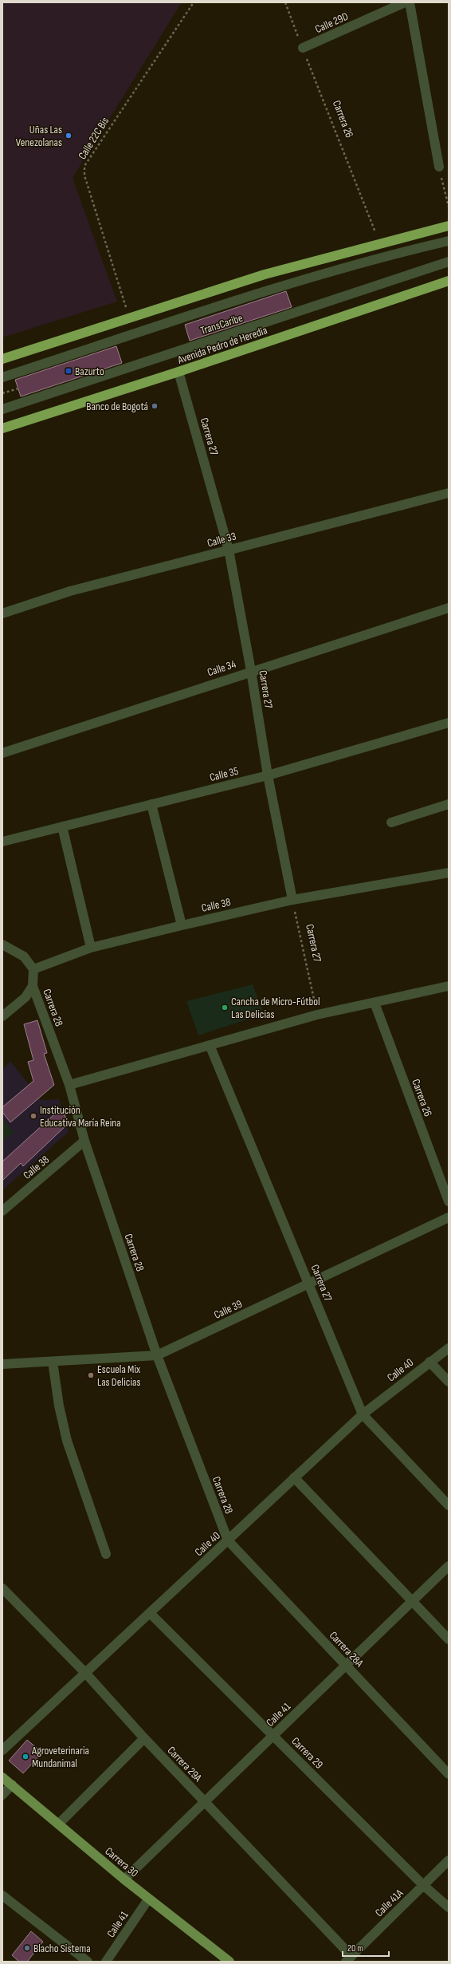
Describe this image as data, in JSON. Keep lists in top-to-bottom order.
{
  "streets": {
    "highway": ["Avenida Pedro de Heredia"],
    "main road": ["Carrera 30"],
    "street": [
      "Calle 29D",
      "Carrera 26",
      "TransCaribe",
      "Carrera 27",
      "Calle 33",
      "Calle 34",
      "Calle 35",
      "Calle 38",
      "Carrera 28",
      "Calle 39",
      "Calle 40",
      "Carrera 28A",
      "Calle 41",
      "Carrera 29",
      "Carrera 29A",
      "Calle 41A"
    ],
    "path": ["Calle 22C Bis"]
  },
  "crossings": [
    ["Calle 29D", "Carrera 26"],
    ["Avenida Pedro de Heredia", "Carrera 27"],
    ["Carrera 27", "Calle 33"],
    ["Carrera 27", "Calle 34"],
    ["Carrera 27", "Calle 35"],
    ["Carrera 27", "Calle 38"],
    ["Carrera 27", "Calle 39"],
    ["Carrera 27", "Calle 40"],
    ["Calle 38", "Carrera 28"],
    ["Carrera 28", "Calle 39"],
    ["Carrera 28", "Calle 40"],
    ["Carrera 28", "Carrera 28A"],
    ["Calle 40", "Carrera 28A"],
    ["Calle 40", "Carrera 29"],
    ["Calle 40", "Carrera 29A"],
    ["Carrera 28A", "Calle 41"],
    ["Calle 41", "Carrera 29"],
    ["Calle 41", "Carrera 29A"],
    ["Calle 41", "Carrera 30"],
    ["Carrera 29", "Calle 41A"],
    ["Carrera 29A", "Calle 41A"]
  ],
  "places": {
    "other": [
      "Uñas Las Venezolanas",
      "Banco de Bogotá",
      "Cancha de Micro-Fútbol Las Delicias",
      "Institución Educativa María Reina",
      "Escuela Mix Las Delicias",
      "Agroveterinaria Mundanimal",
      "Blacho Sistema"
    ],
    "transit": ["Bazurto"]
  },
  "scale_bar": "20 m"
}
